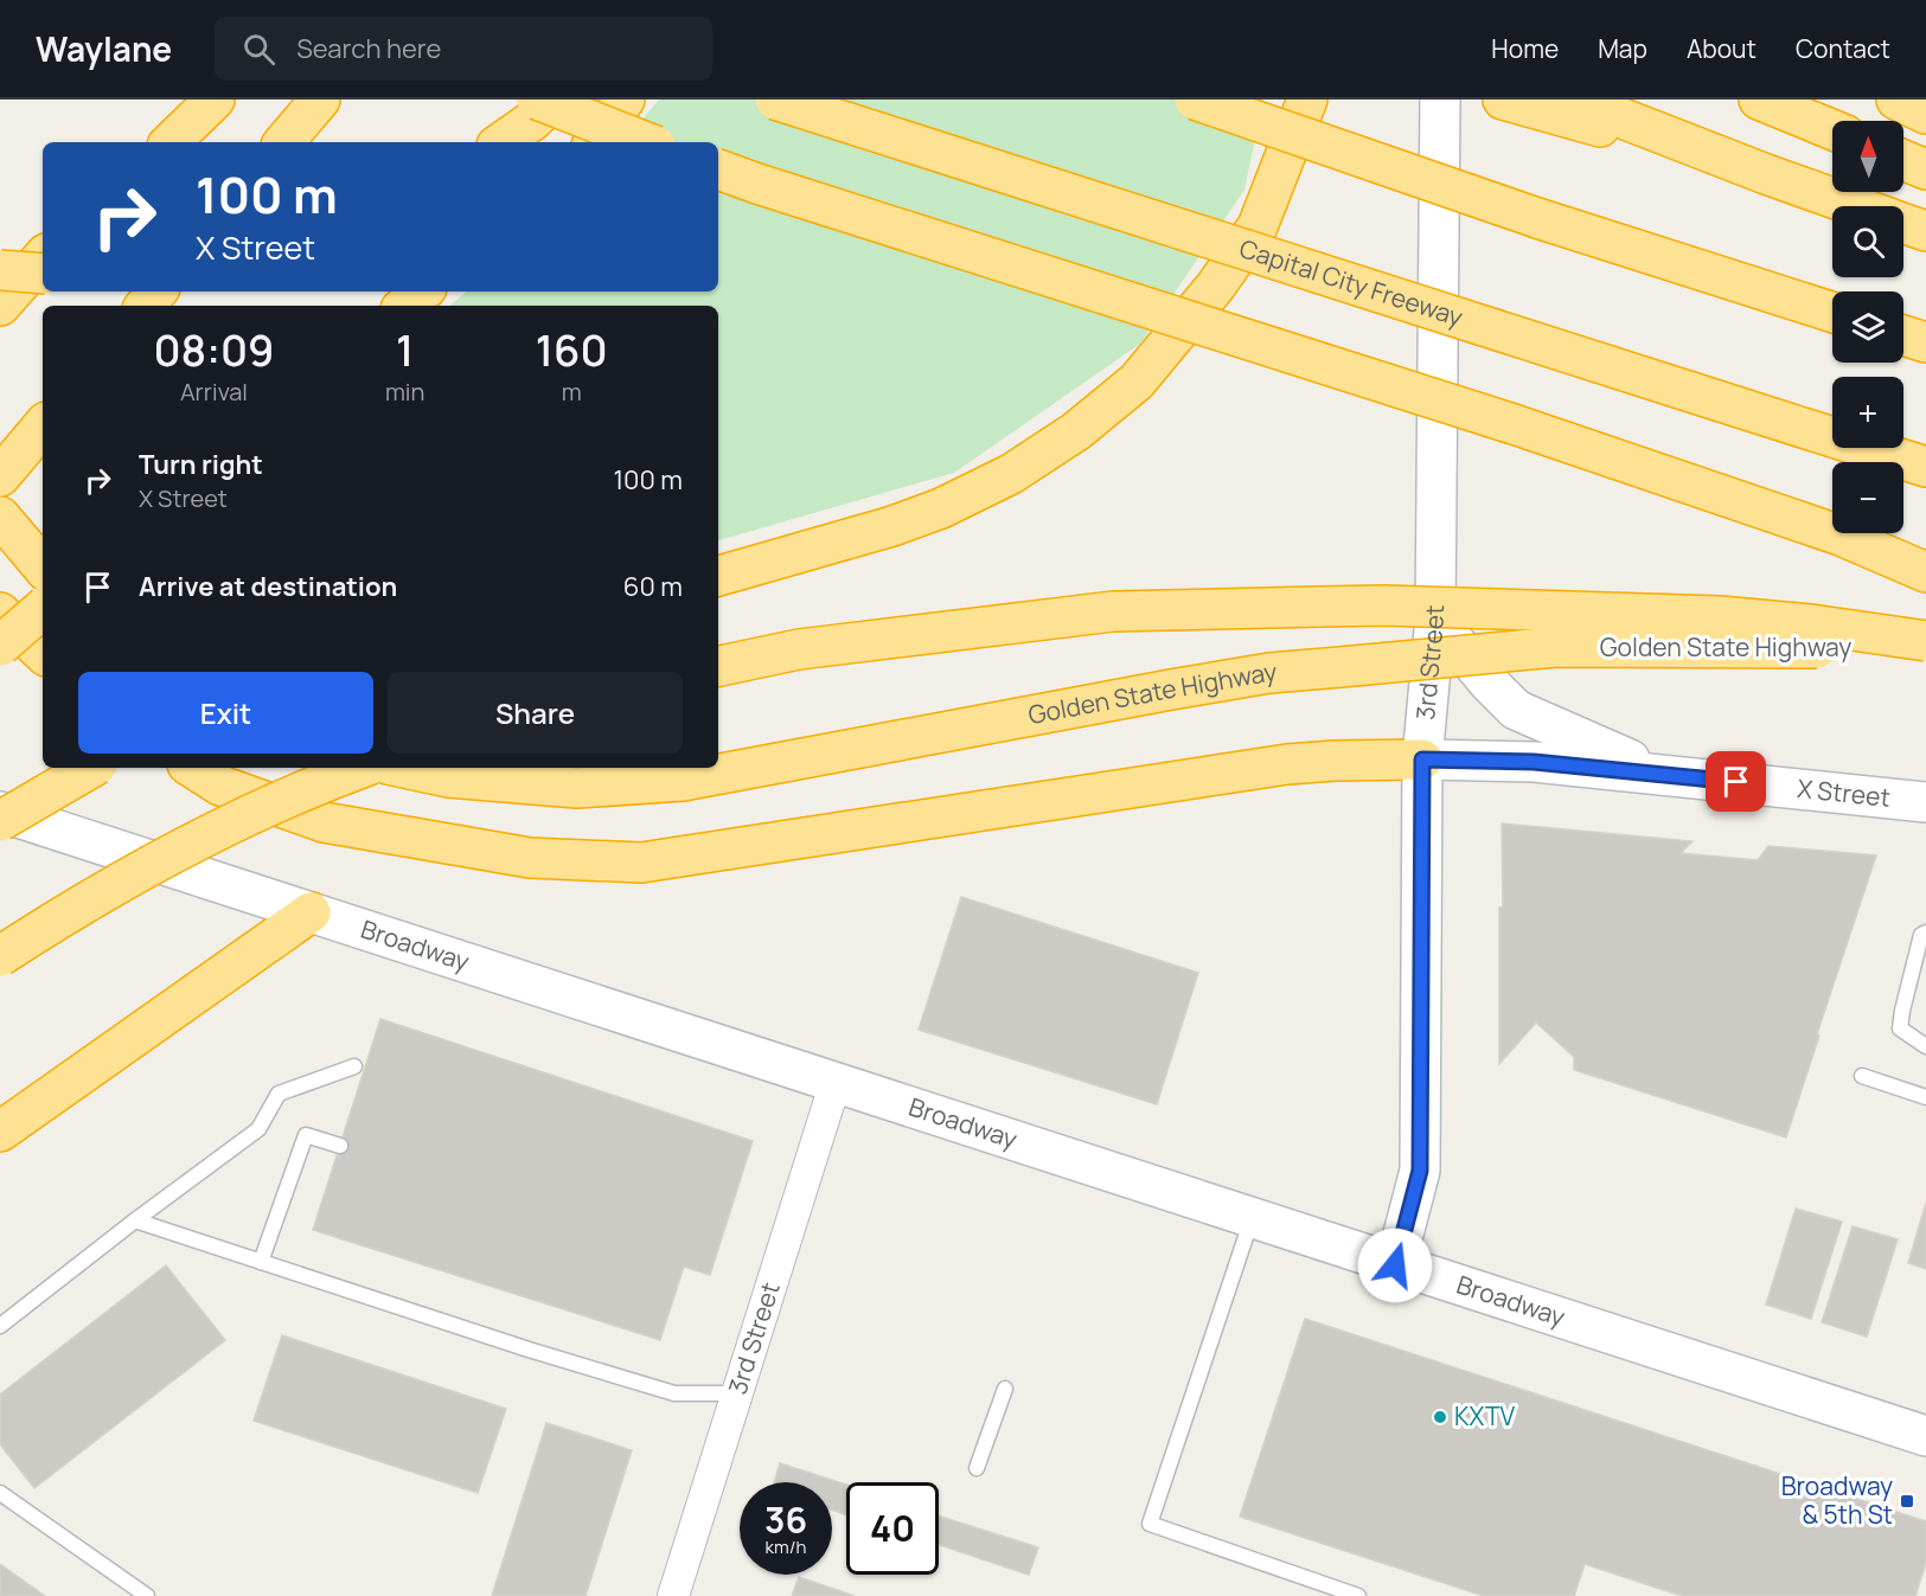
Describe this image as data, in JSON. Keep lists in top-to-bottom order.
{
  "streets": {
    "highway": ["Capital City Freeway", "Golden State Highway"],
    "street": ["3rd Street", "X Street", "Broadway"]
  },
  "crossings": [
    ["3rd Street", "X Street"],
    ["3rd Street", "Broadway"]
  ],
  "places": {
    "other": ["KXTV"],
    "transit": ["Broadway & 5th St"]
  },
  "north": "top",
  "page": {
    "header": "Waylane",
    "search": "Search here",
    "nav": [
      "Home",
      "Map",
      "About",
      "Contact"
    ],
    "map_buttons": ["+", "−"],
    "turn": ["100 m", "X Street"],
    "eta": [
      "08:09",
      "Arrival",
      "1",
      "min",
      "160",
      "m"
    ],
    "list": [
      {
        "name": "Turn right",
        "note": "X Street",
        "value": "100 m"
      },
      {
        "name": "Arrive at destination",
        "value": "60 m"
      }
    ],
    "buttons": ["Exit", "Share"],
    "speed": "36 km/h",
    "limit": "40"
  }
}
